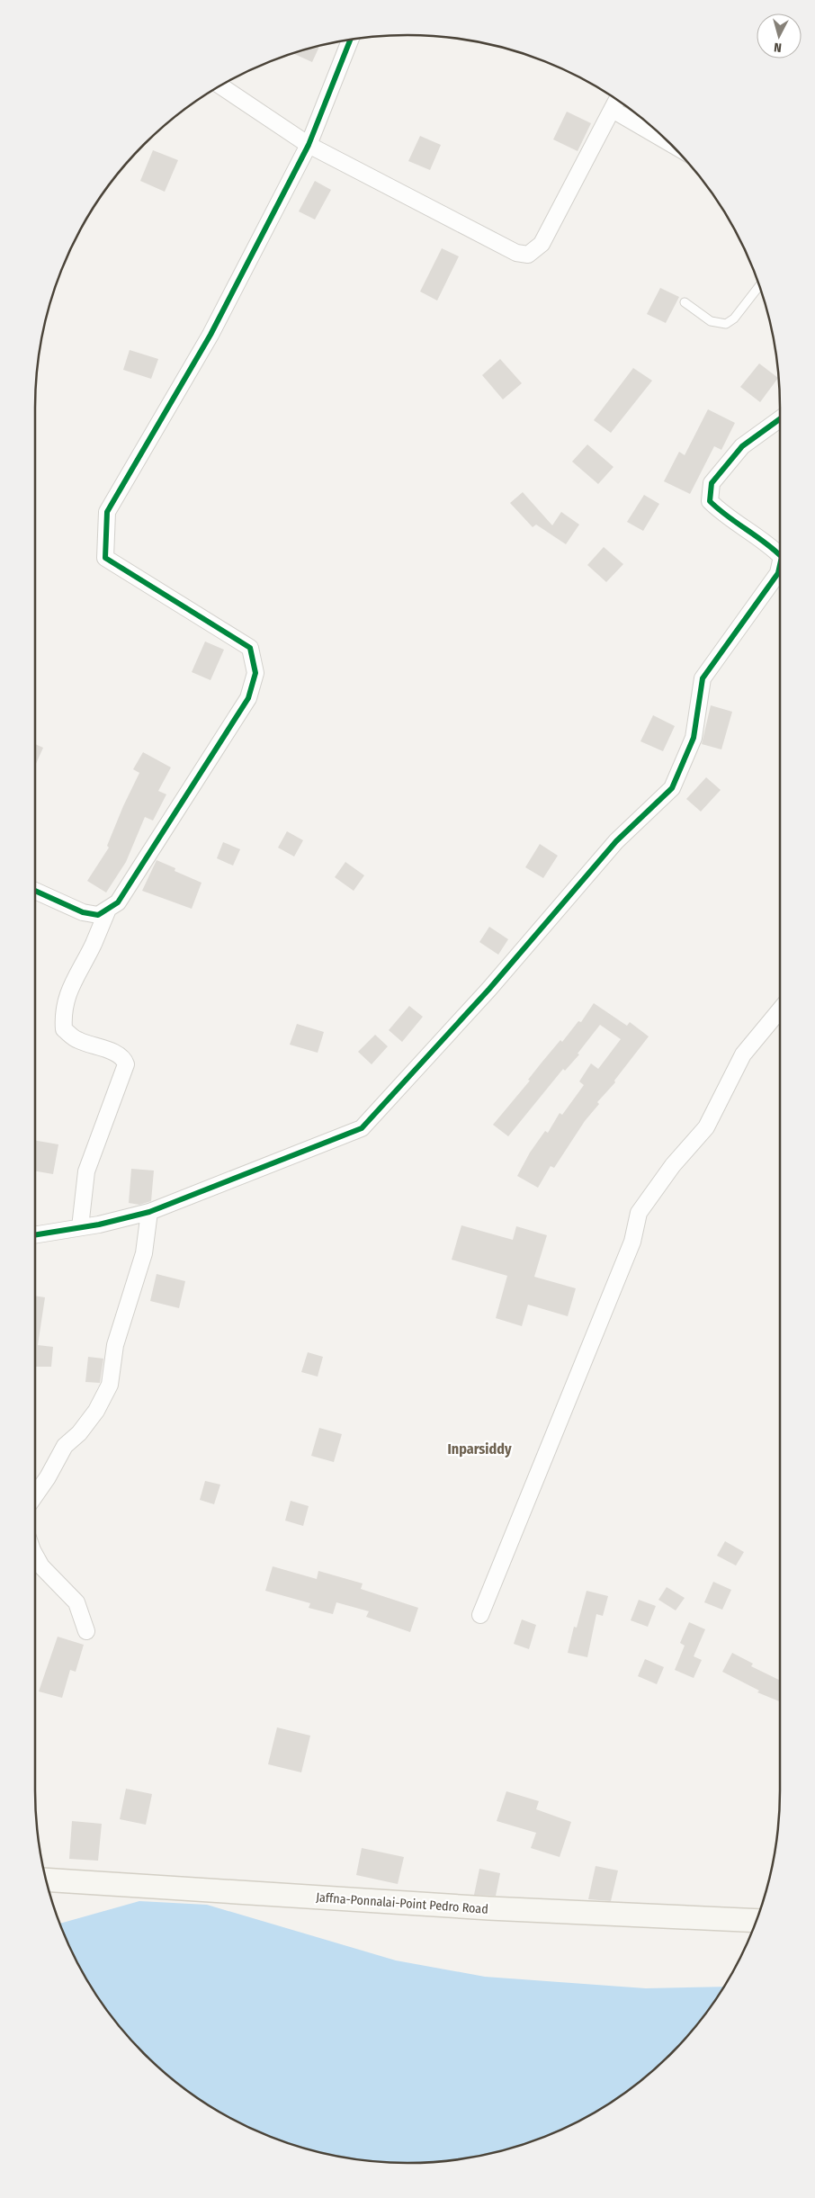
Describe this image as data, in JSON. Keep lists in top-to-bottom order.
{
  "streets": {
    "main road": ["Jaffna-Ponnalai-Point Pedro Road"]
  },
  "districts": ["Inparsiddy"],
  "north": "bottom"
}
